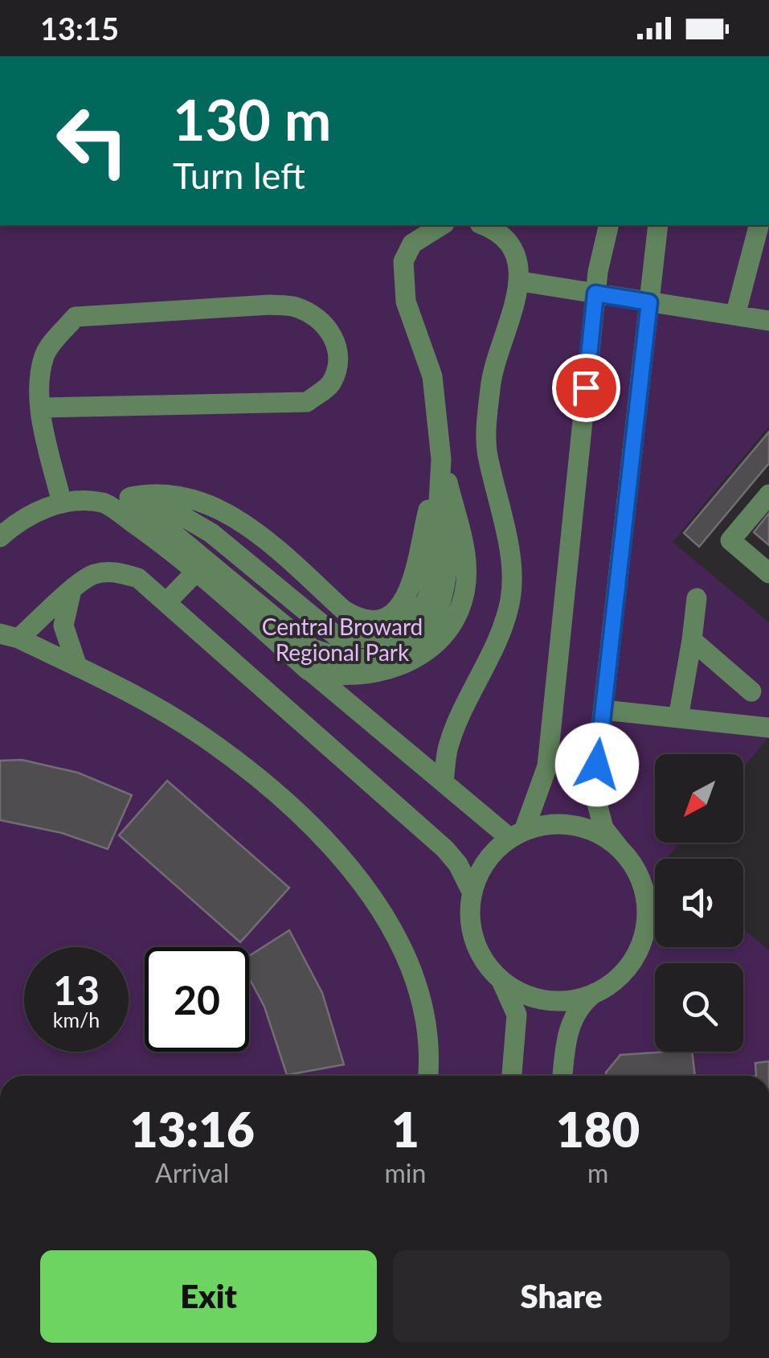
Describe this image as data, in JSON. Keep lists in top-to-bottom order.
{
  "parks": ["Central Broward Regional Park"],
  "north": "bottom left",
  "page": {
    "status": "13:15",
    "turn": ["130 m", "Turn left"],
    "speed": "13 km/h",
    "limit": "20",
    "eta": [
      "13:16",
      "Arrival",
      "1",
      "min",
      "180",
      "m"
    ],
    "buttons": ["Exit", "Share"]
  }
}
